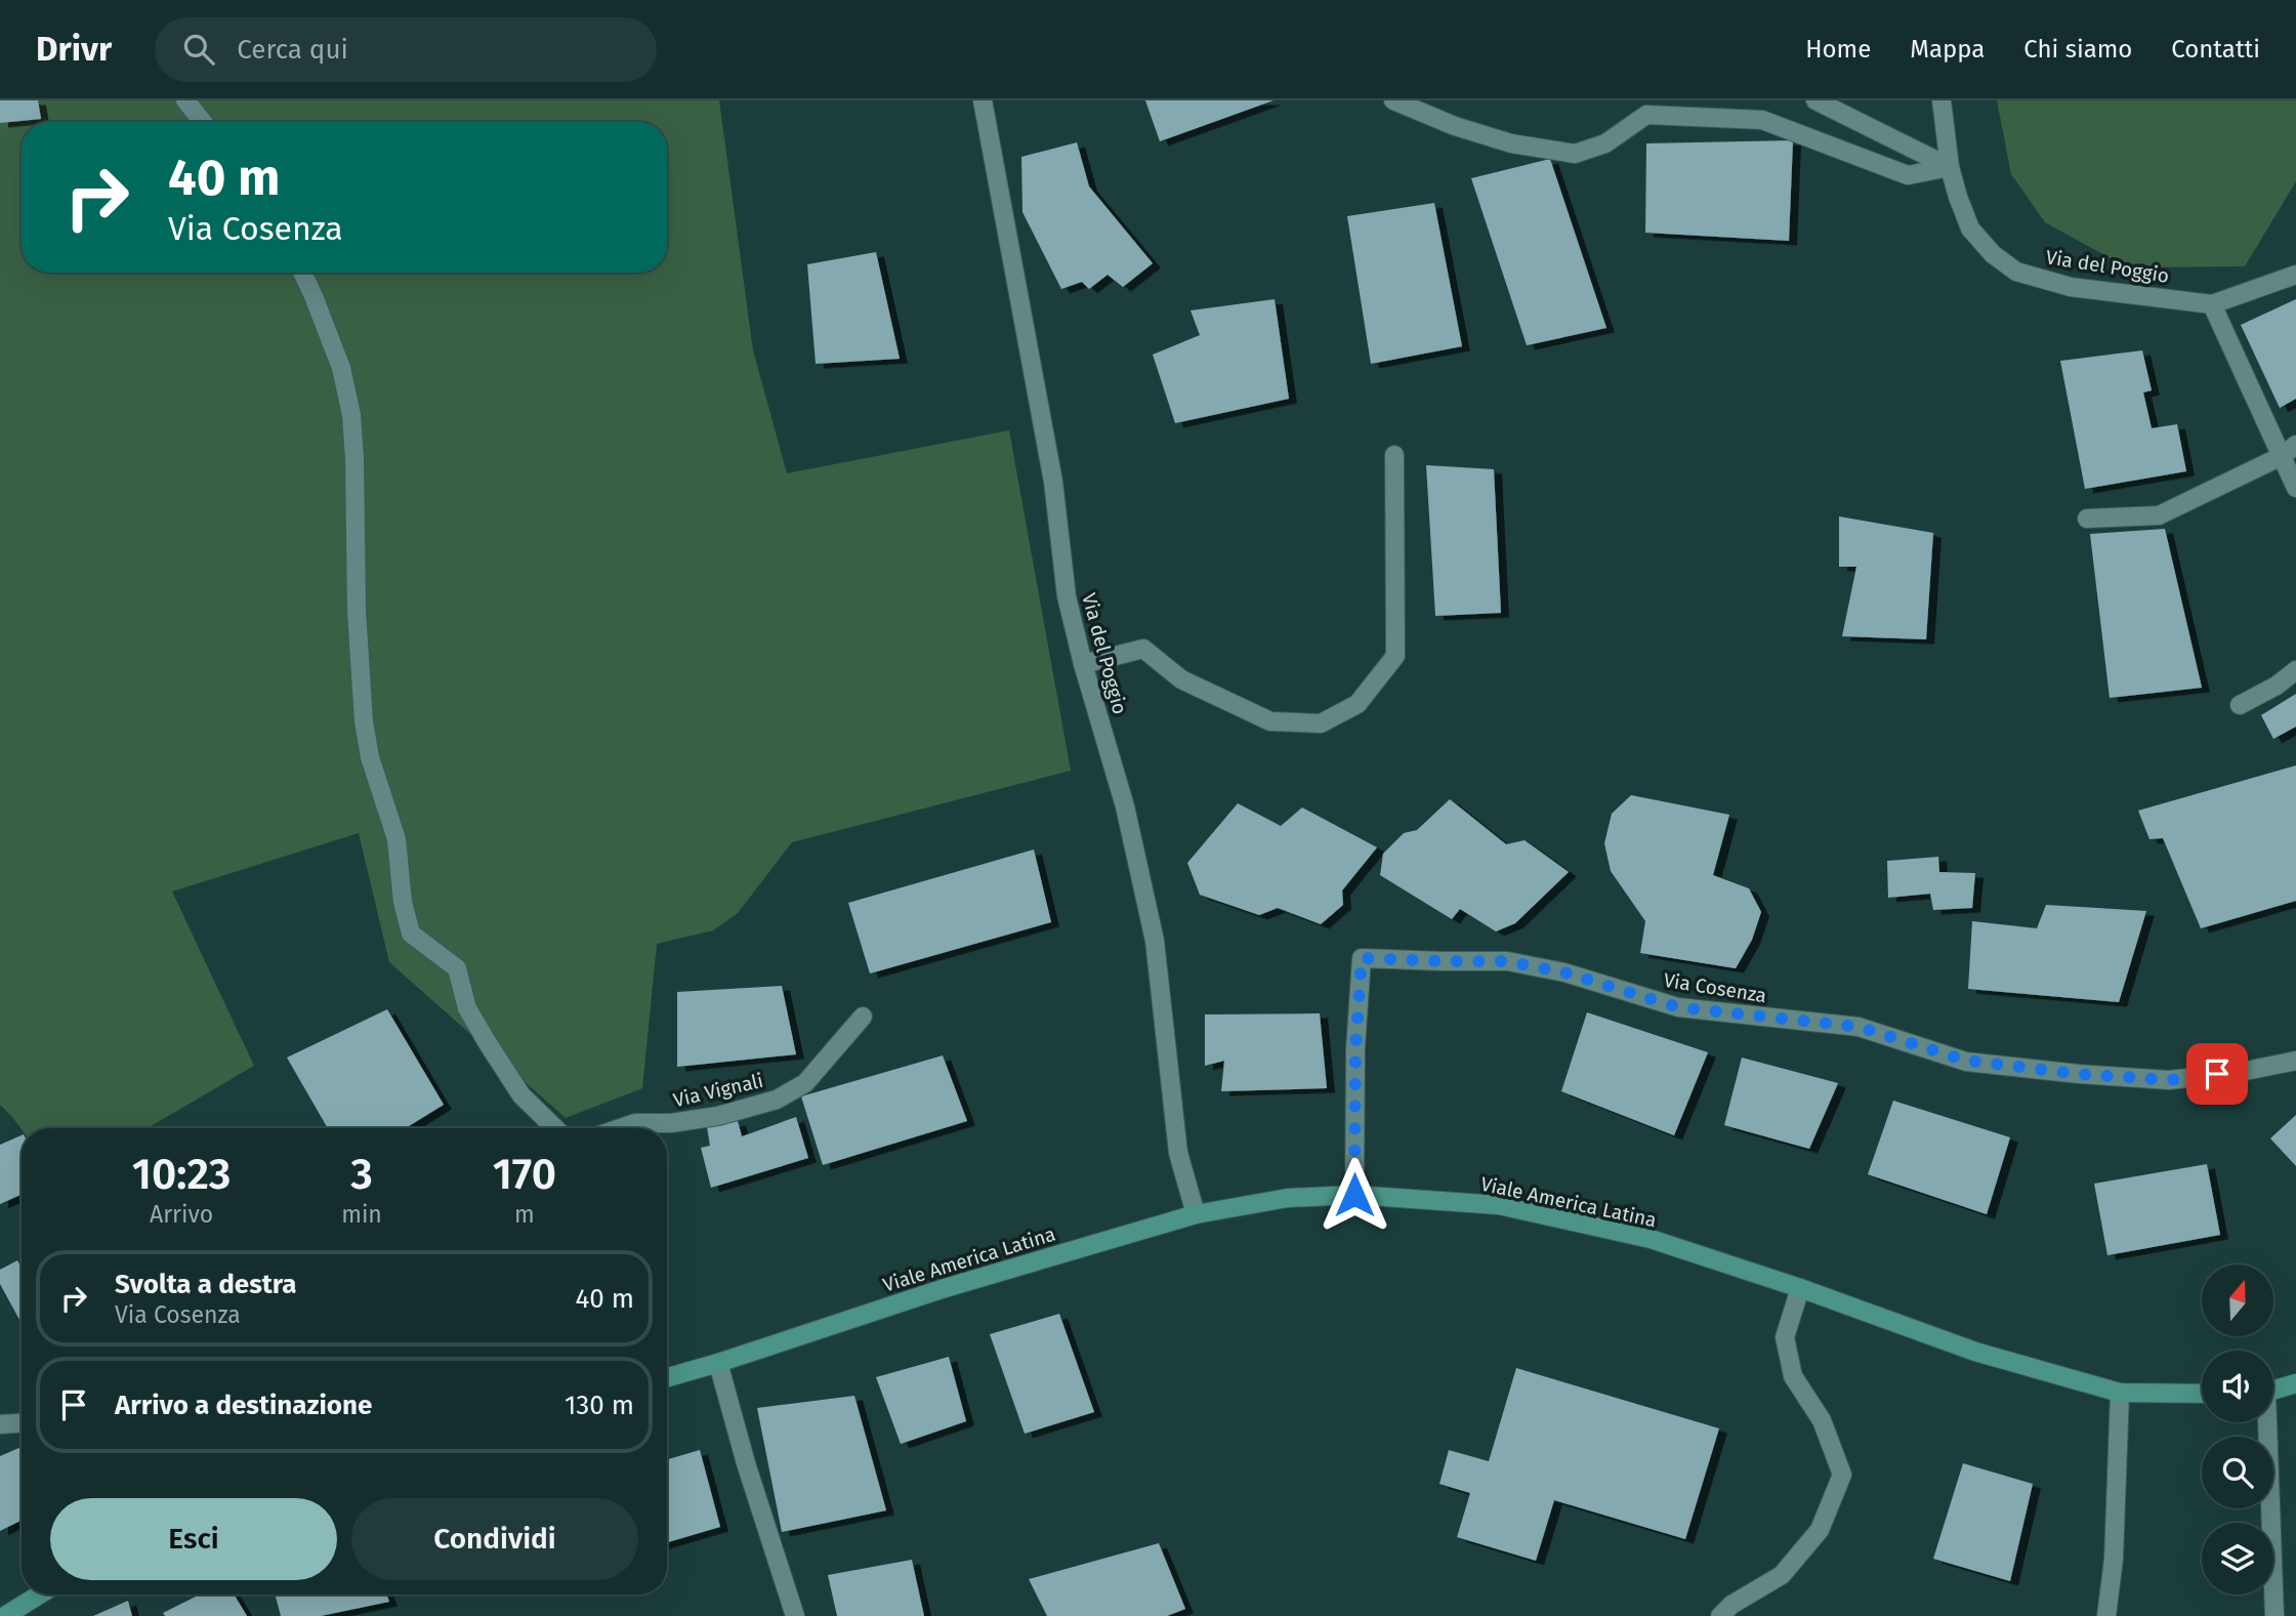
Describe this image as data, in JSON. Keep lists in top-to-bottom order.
{
  "streets": {
    "main road": ["Viale America Latina"],
    "street": ["Via del Poggio", "Via Cosenza", "Via Vignali"]
  },
  "crossings": [
    ["Via del Poggio", "Viale America Latina"],
    ["Via Cosenza", "Viale America Latina"]
  ],
  "north": "top",
  "page": {
    "header": "Drivr",
    "search": "Cerca qui",
    "nav": [
      "Home",
      "Mappa",
      "Chi siamo",
      "Contatti"
    ],
    "turn": ["40 m", "Via Cosenza"],
    "eta": [
      "10:23",
      "Arrivo",
      "3",
      "min",
      "170",
      "m"
    ],
    "list": [
      {
        "name": "Svolta a destra",
        "note": "Via Cosenza",
        "value": "40 m"
      },
      {
        "name": "Arrivo a destinazione",
        "value": "130 m"
      }
    ],
    "buttons": ["Esci", "Condividi"]
  }
}
